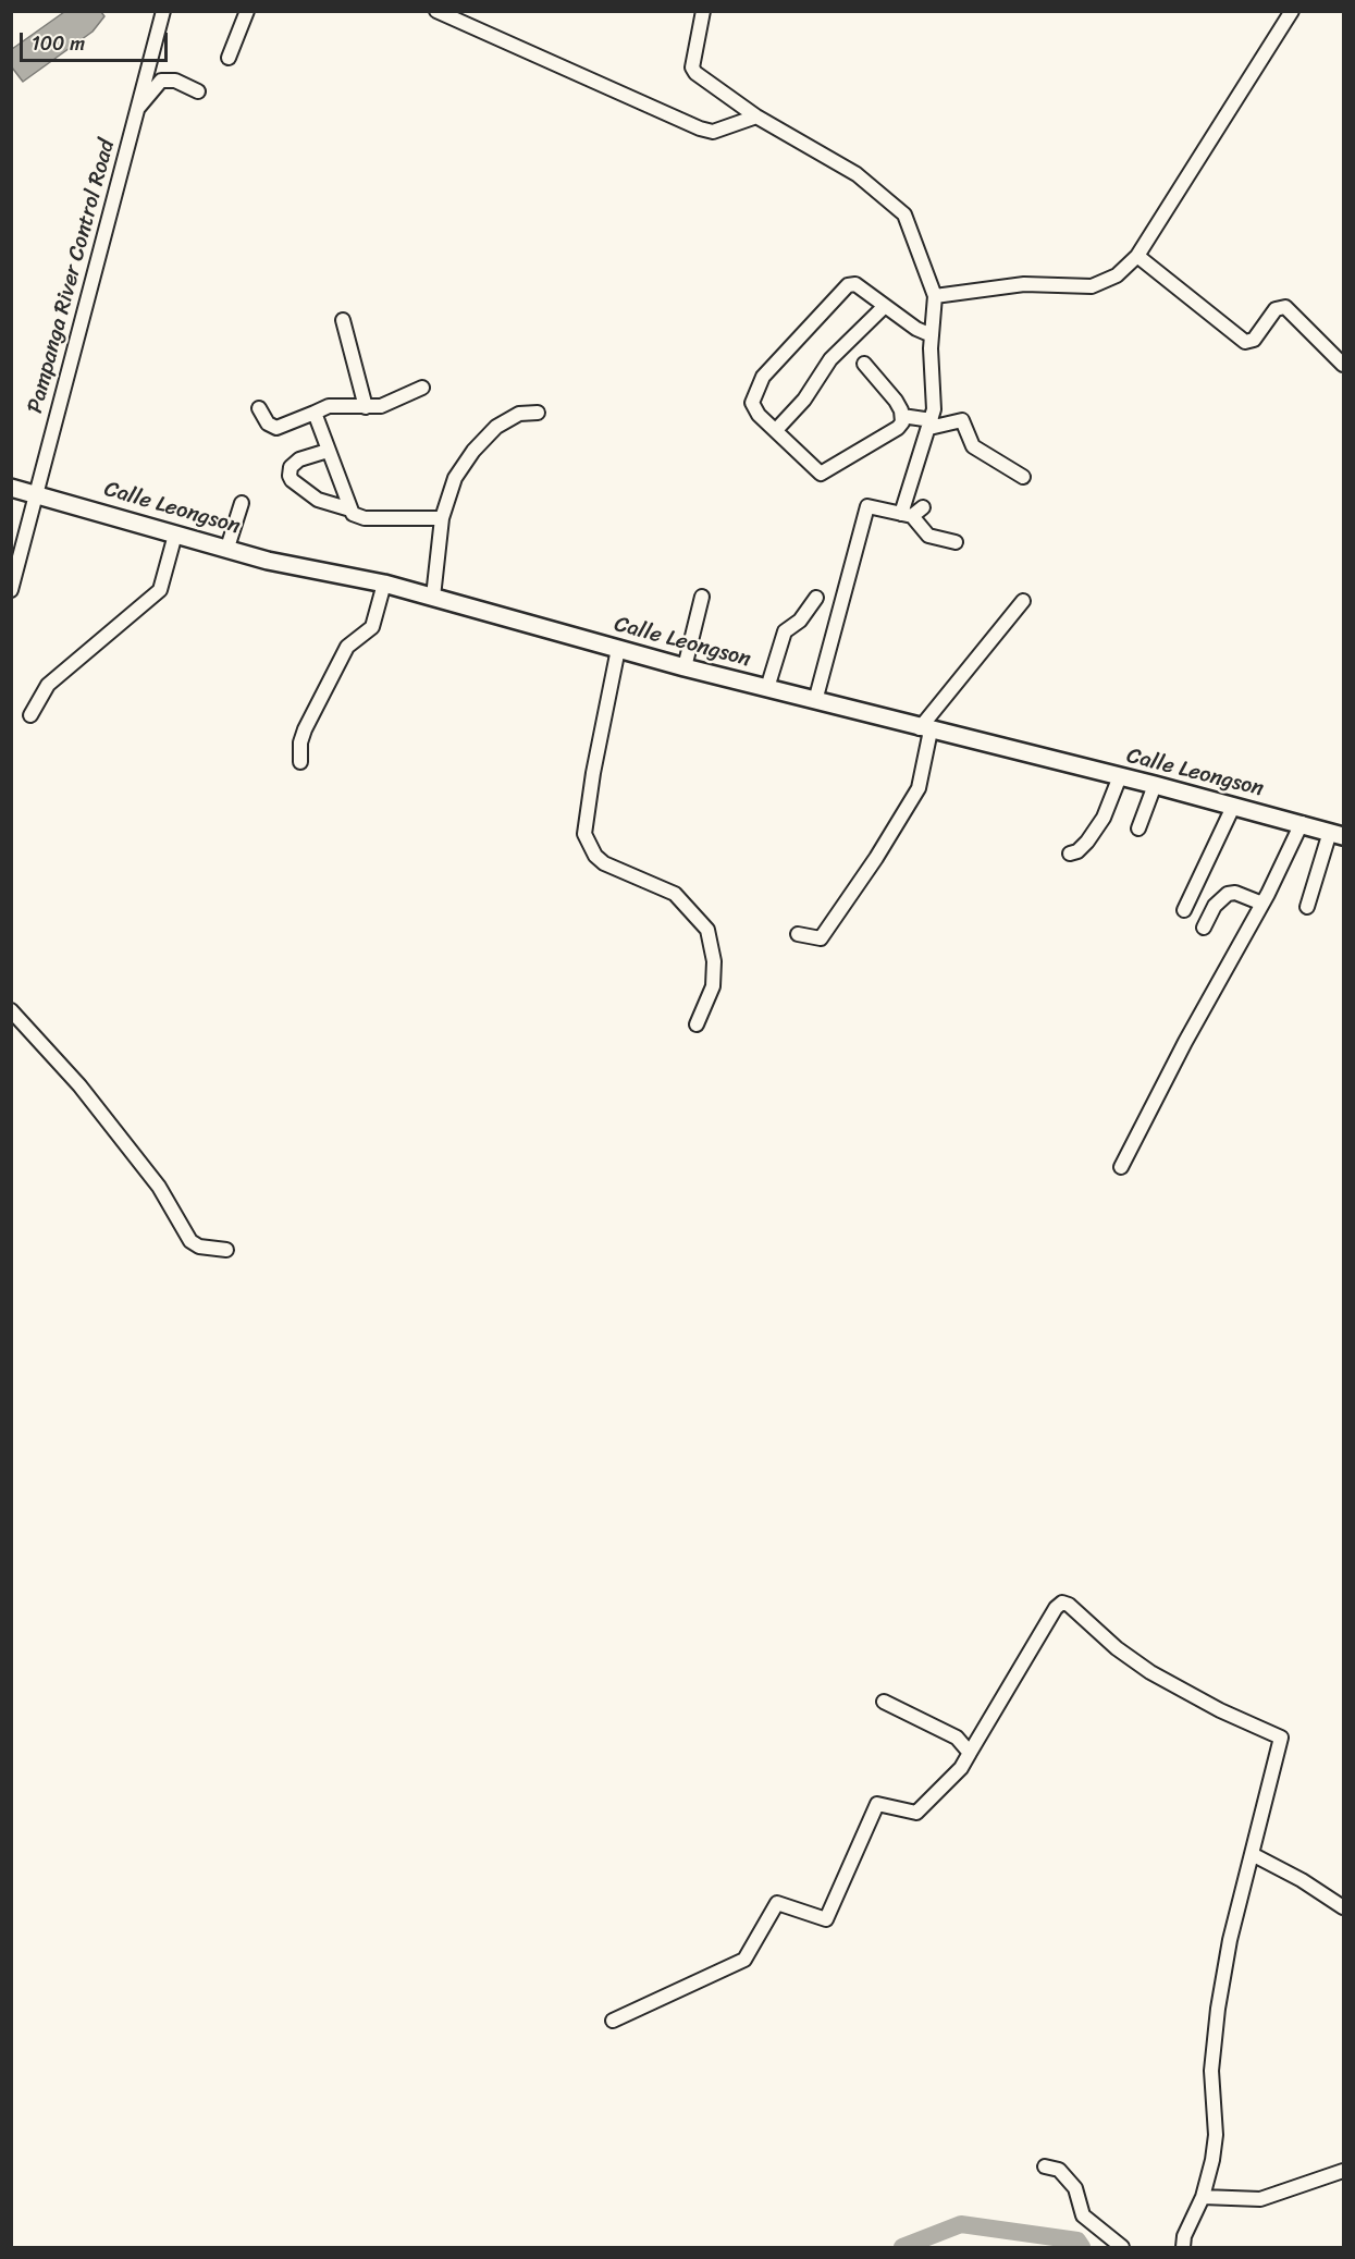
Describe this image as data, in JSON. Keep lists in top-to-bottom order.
{
  "streets": {
    "main road": ["Calle Leongson"],
    "street": ["Pampanga River Control Road"]
  },
  "crossings": [
    ["Pampanga River Control Road", "Calle Leongson"]
  ],
  "scale_bar": "100 m"
}
